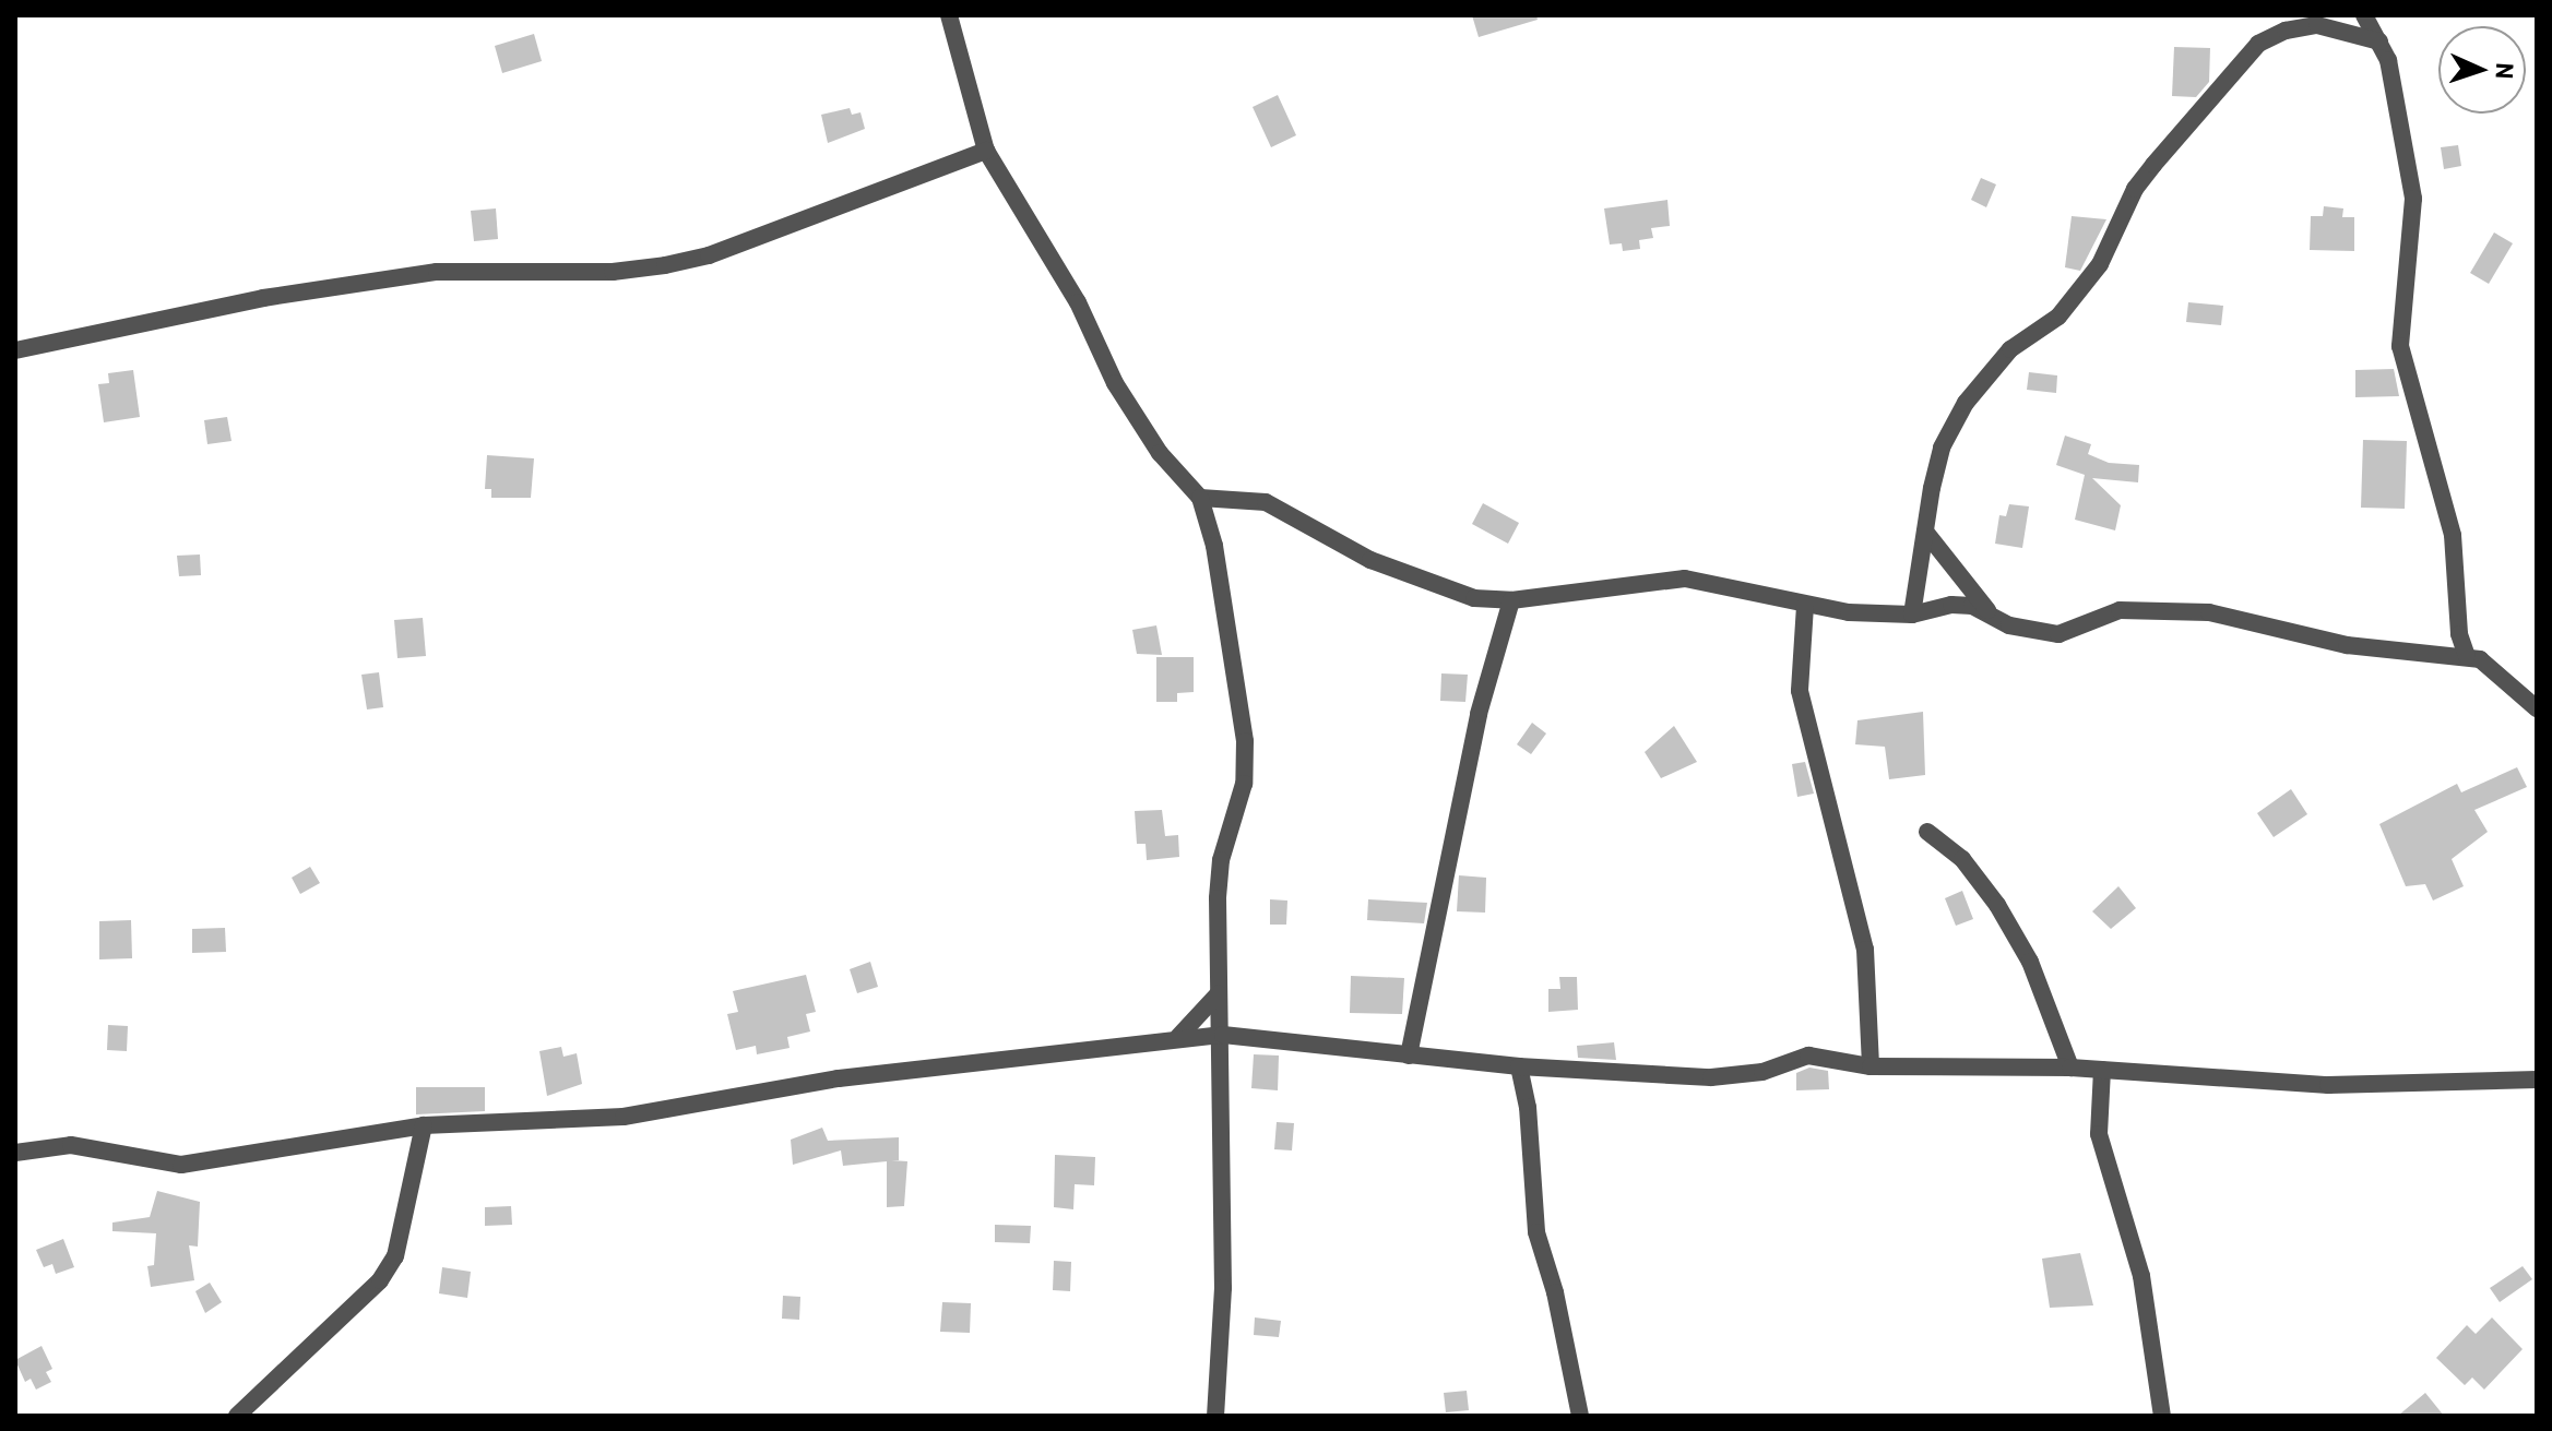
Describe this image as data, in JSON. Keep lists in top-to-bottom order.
{
  "north": "right"
}
